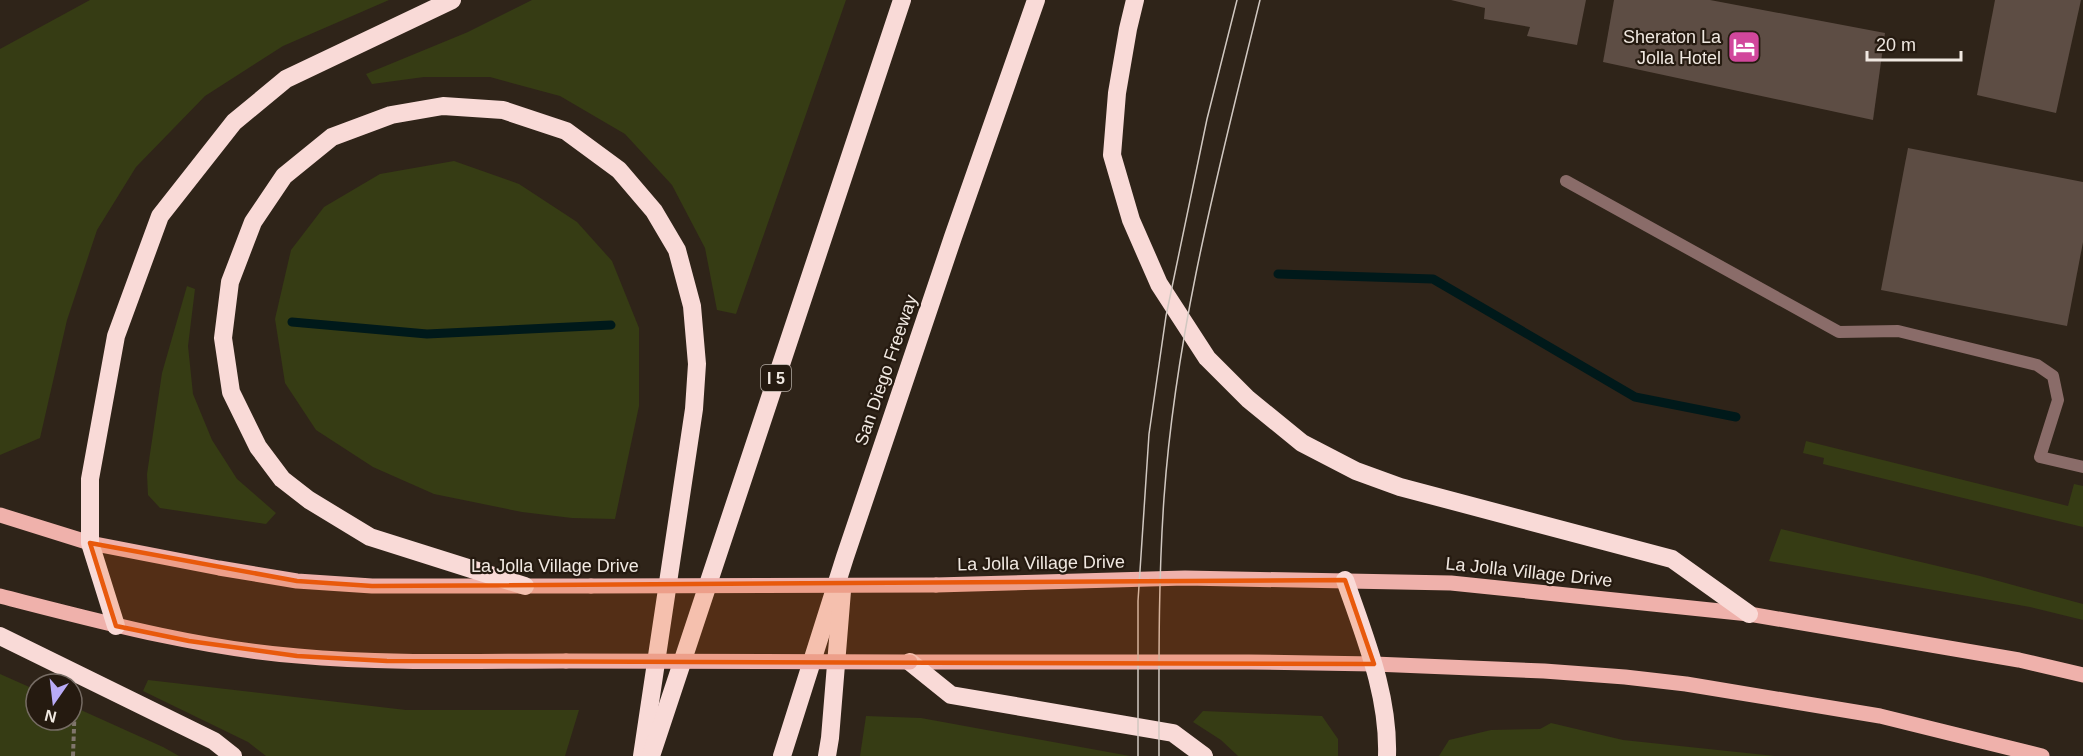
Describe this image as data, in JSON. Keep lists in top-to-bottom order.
{
  "streets": {
    "highway": ["San Diego Freeway", "I 5"],
    "main road": ["La Jolla Village Drive"]
  },
  "places": {
    "hotel": ["Sheraton La Jolla Hotel"]
  },
  "scale_bar": "20 m",
  "north": "bottom"
}
